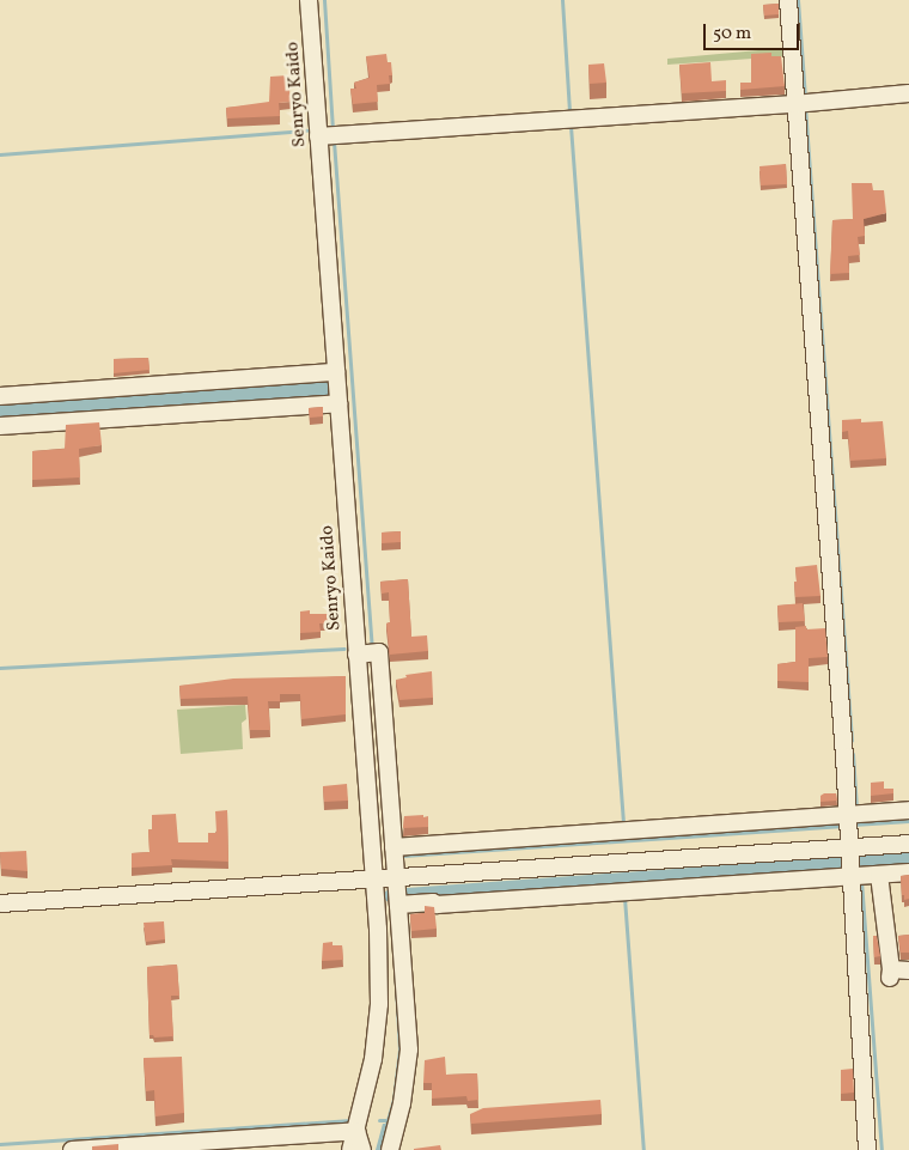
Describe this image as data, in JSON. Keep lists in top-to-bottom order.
{
  "streets": {
    "street": ["Senryo Kaido"]
  },
  "scale_bar": "50 m"
}
